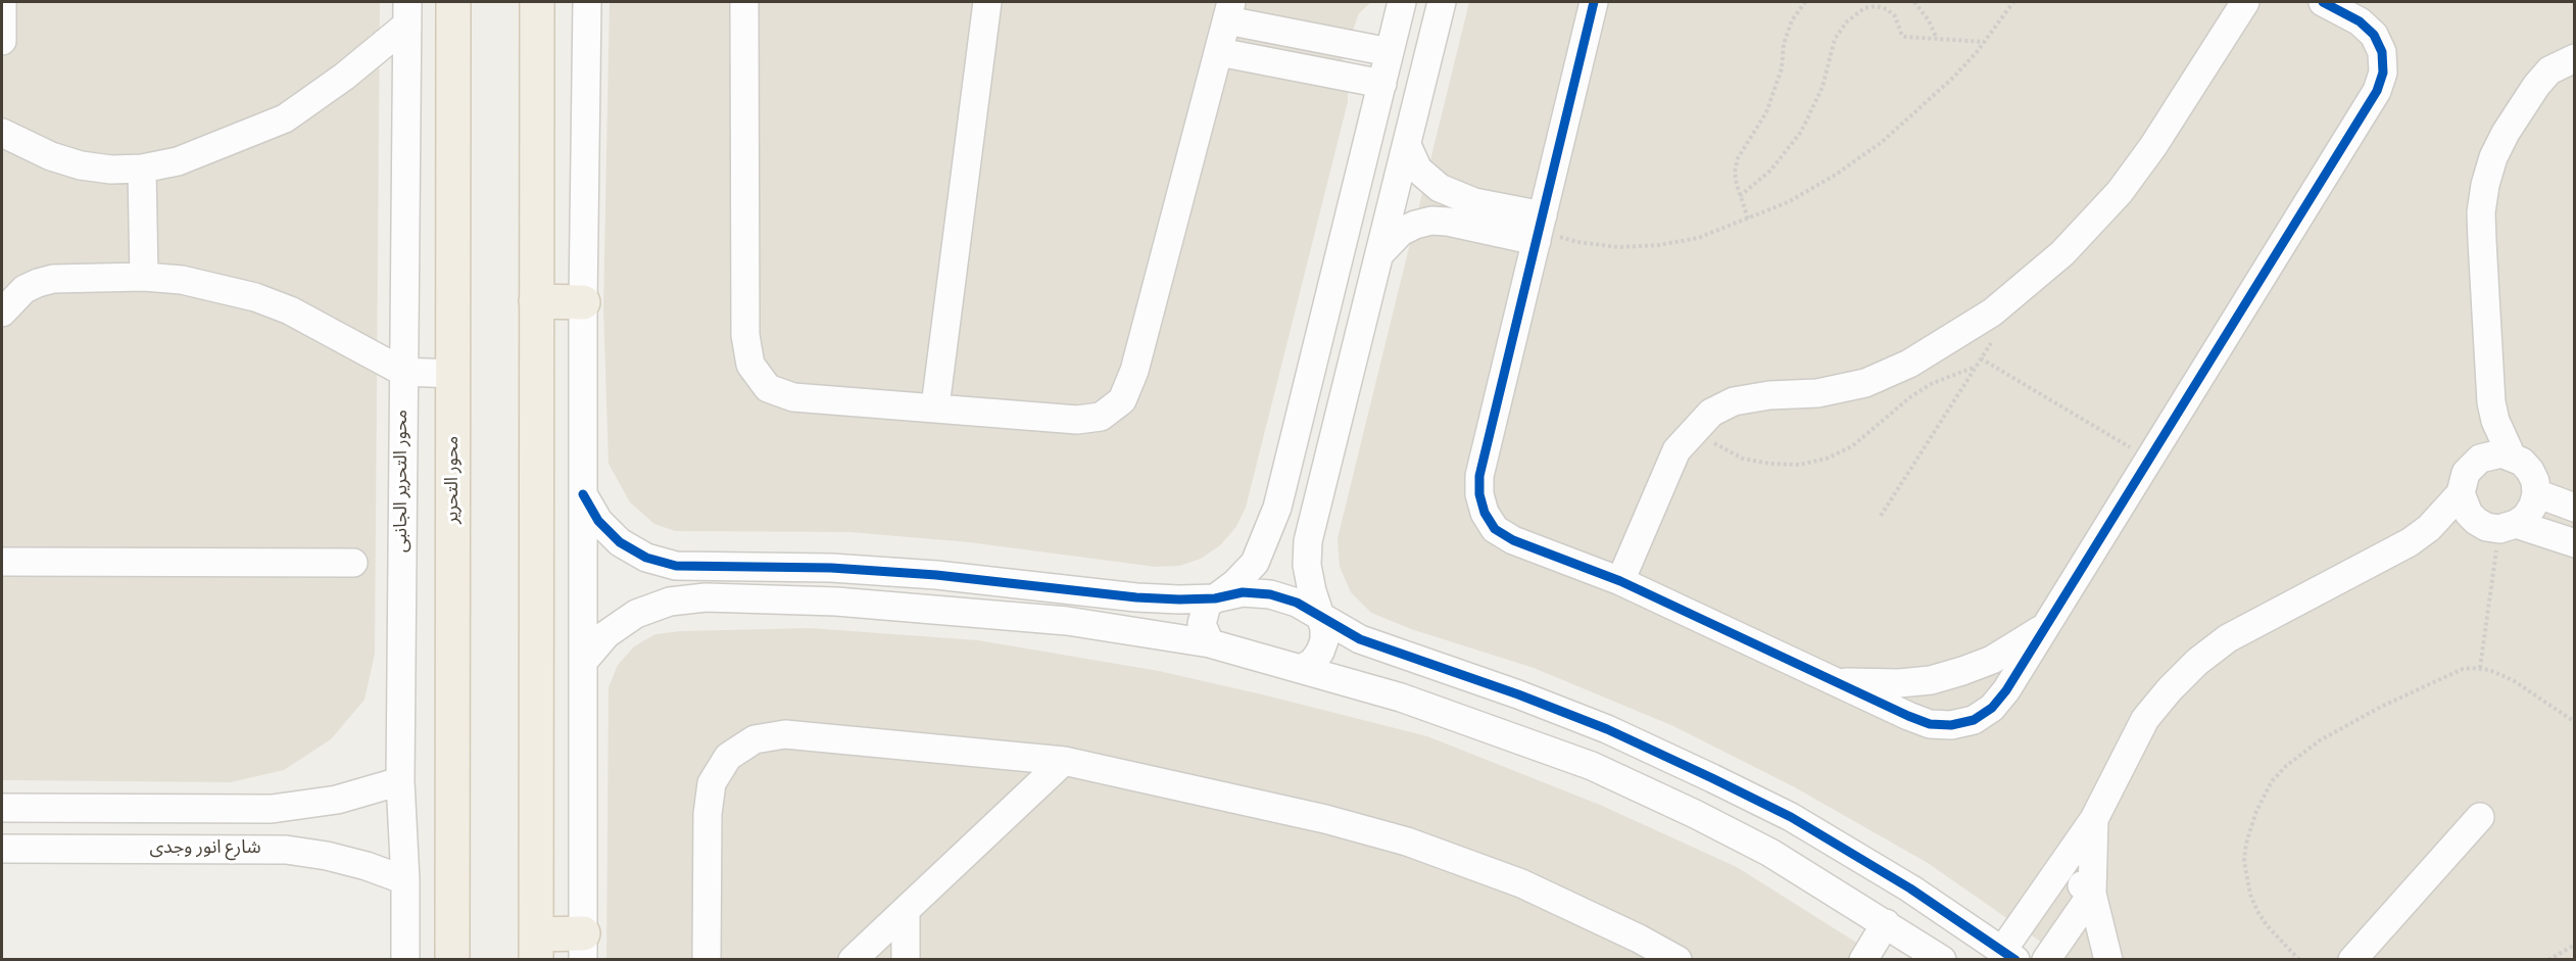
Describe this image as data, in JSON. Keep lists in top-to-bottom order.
{
  "streets": {
    "main road": ["محور التحرير"],
    "street": ["محور التحرير الجانبى", "شارع انور وجدى"]
  },
  "crossings": [
    ["محور التحرير الجانبى", "شارع انور وجدى"]
  ]
}
